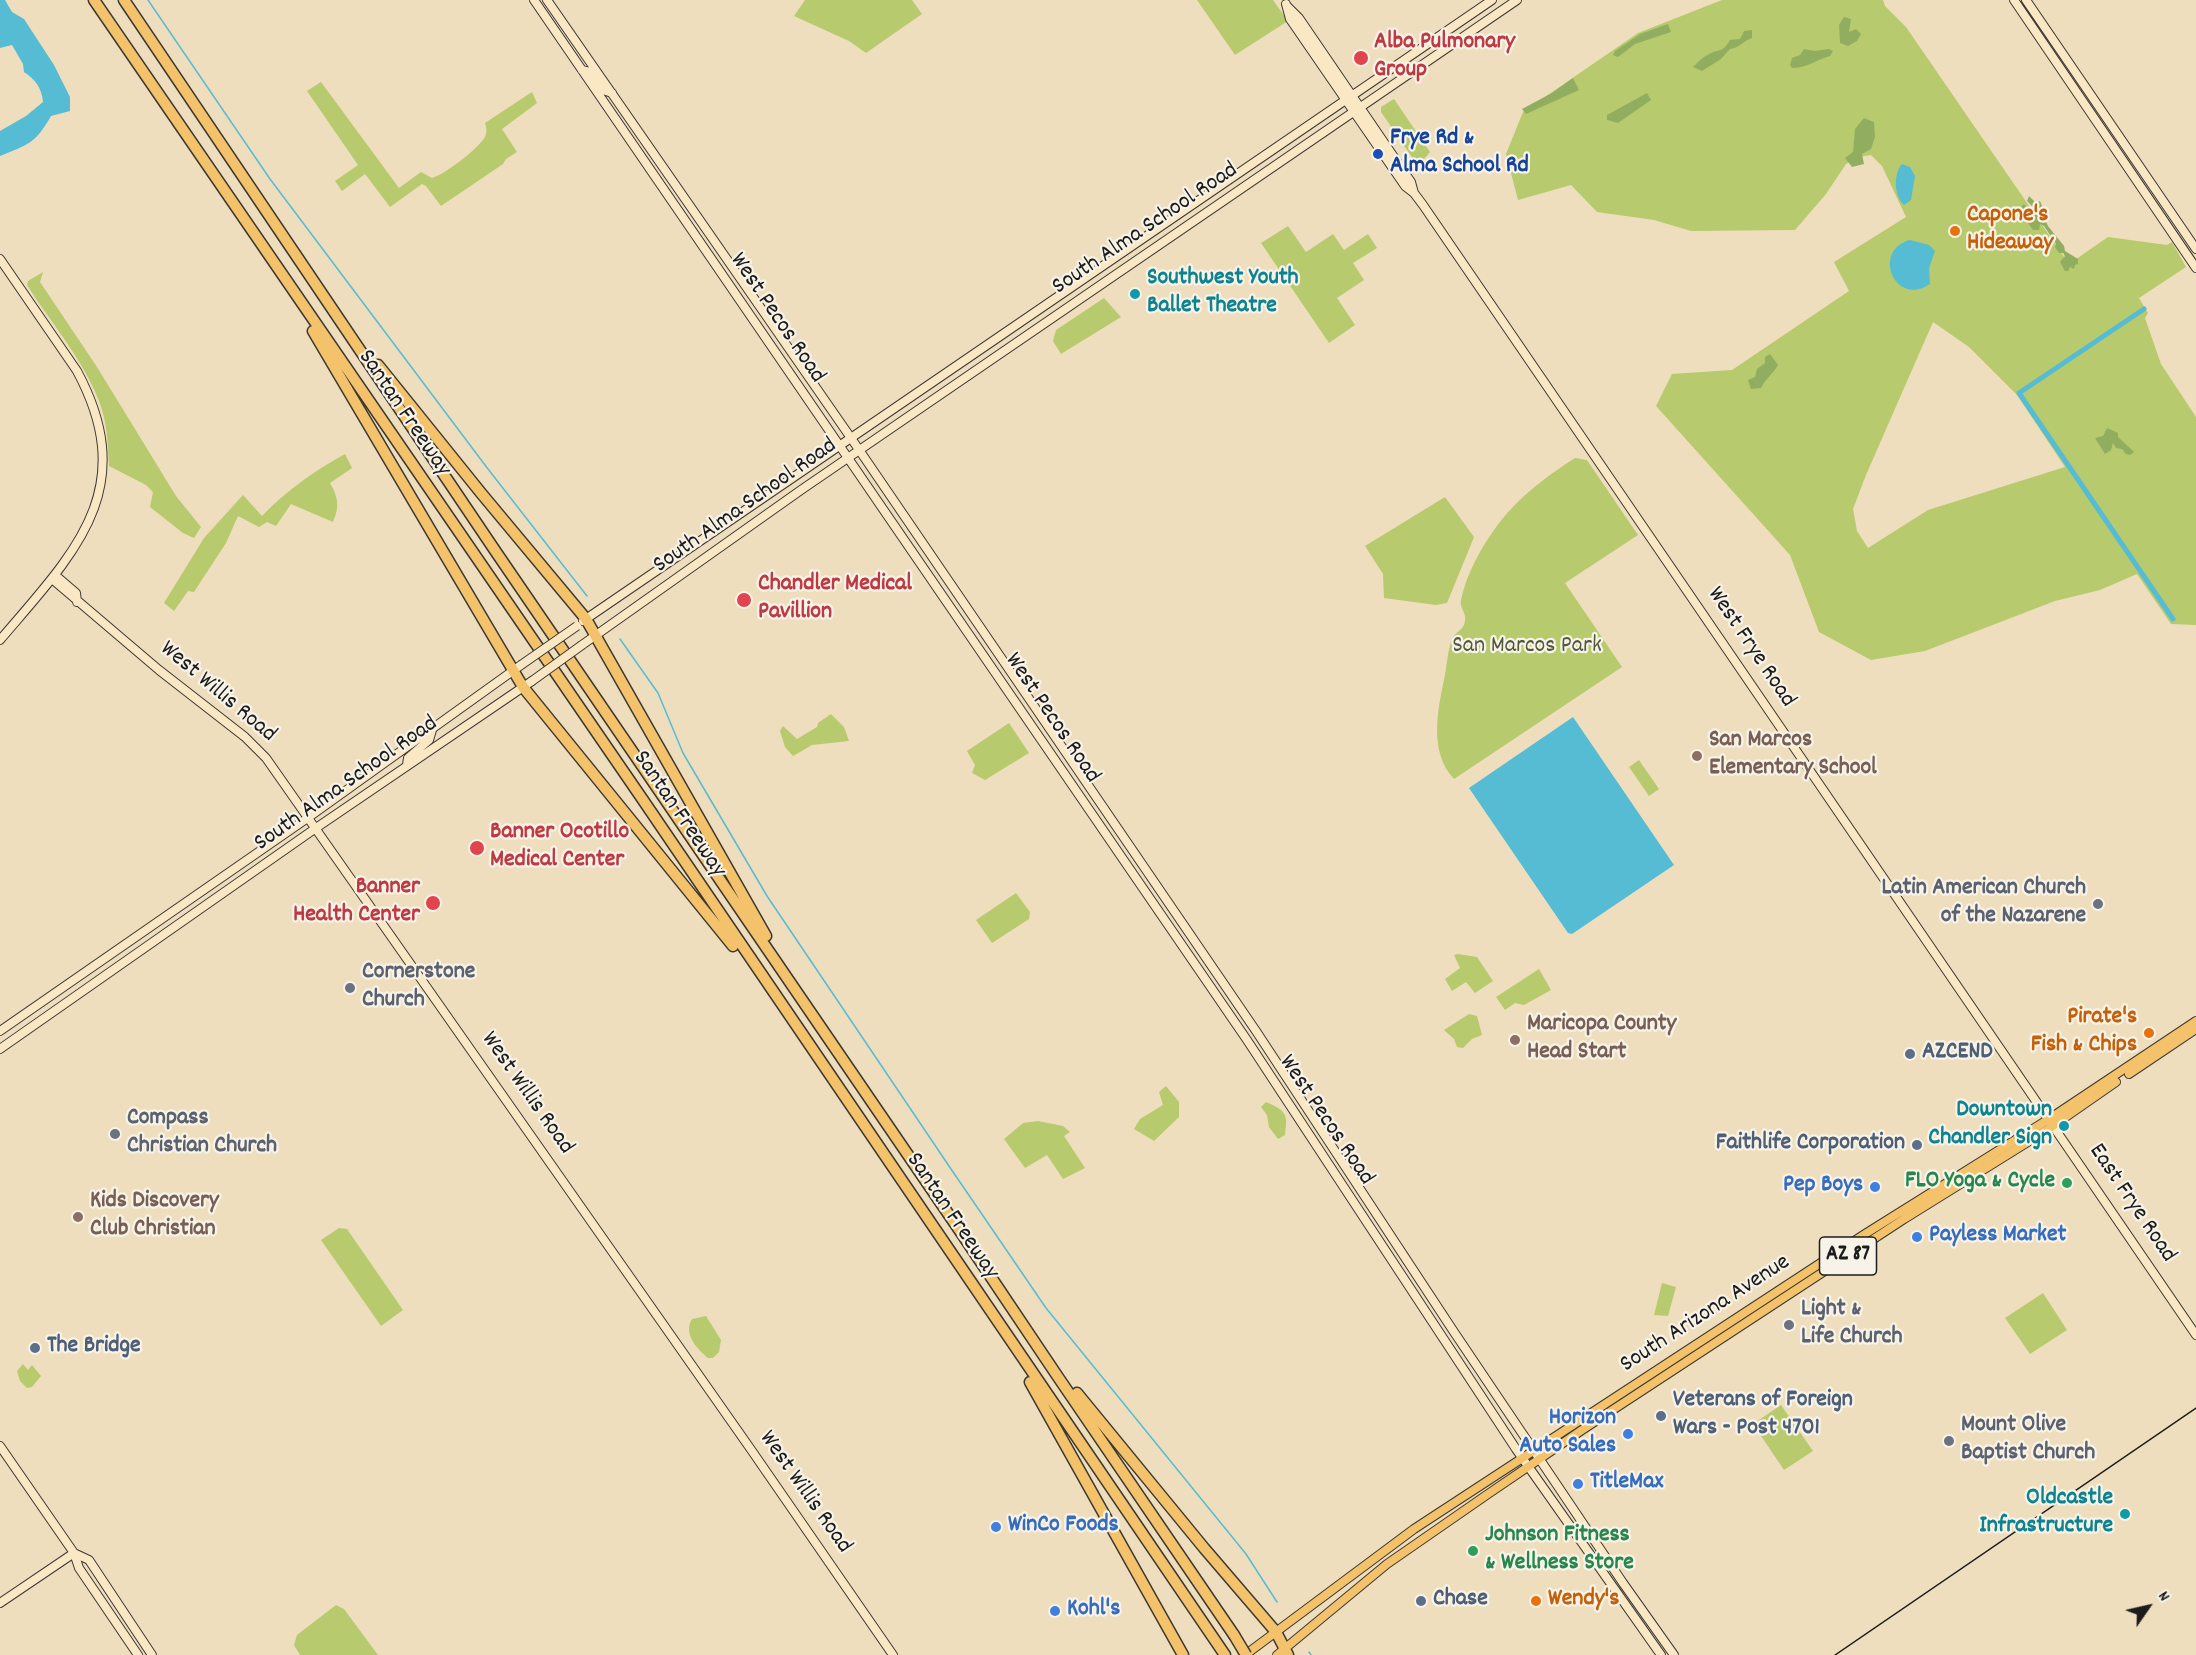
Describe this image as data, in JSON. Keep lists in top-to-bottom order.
{
  "streets": {
    "highway": ["Santan Freeway"],
    "main road": [
      "South Alma School Road",
      "West Pecos Road",
      "West Frye Road",
      "West Willis Road",
      "East Frye Road",
      "AZ 87",
      "South Arizona Avenue"
    ]
  },
  "crossings": [
    ["South Alma School Road", "West Pecos Road"],
    ["South Alma School Road", "West Frye Road"],
    ["South Alma School Road", "West Willis Road"],
    ["West Pecos Road", "South Arizona Avenue"],
    ["Santan Freeway", "South Arizona Avenue"],
    ["West Frye Road", "East Frye Road"],
    ["West Frye Road", "South Arizona Avenue"],
    ["East Frye Road", "South Arizona Avenue"]
  ],
  "parks": ["San Marcos Park"],
  "places": [
    "Alba Pulmonary Group",
    "Frye Rd & Alma School Rd",
    "Capone's Hideaway",
    "Southwest Youth Ballet Theatre",
    "Chandler Medical Pavillion",
    "San Marcos Elementary School",
    "Banner Ocotillo Medical Center",
    "Banner Health Center",
    "Latin American Church of the Nazarene",
    "Cornerstone Church",
    "Pirate's Fish & Chips",
    "Maricopa County Head Start",
    "AZCEND",
    "Downtown Chandler Sign",
    "Compass Christian Church",
    "Faithlife Corporation",
    "FLO Yoga & Cycle",
    "Pep Boys",
    "Kids Discovery Club Christian",
    "Payless Market",
    "Light & Life Church",
    "The Bridge",
    "Veterans of Foreign Wars - Post 4701",
    "Horizon Auto Sales",
    "Mount Olive Baptist Church",
    "TitleMax",
    "Oldcastle Infrastructure",
    "WinCo Foods",
    "Johnson Fitness & Wellness Store",
    "Chase",
    "Wendy's",
    "Kohl's"
  ],
  "north": "top right"
}
